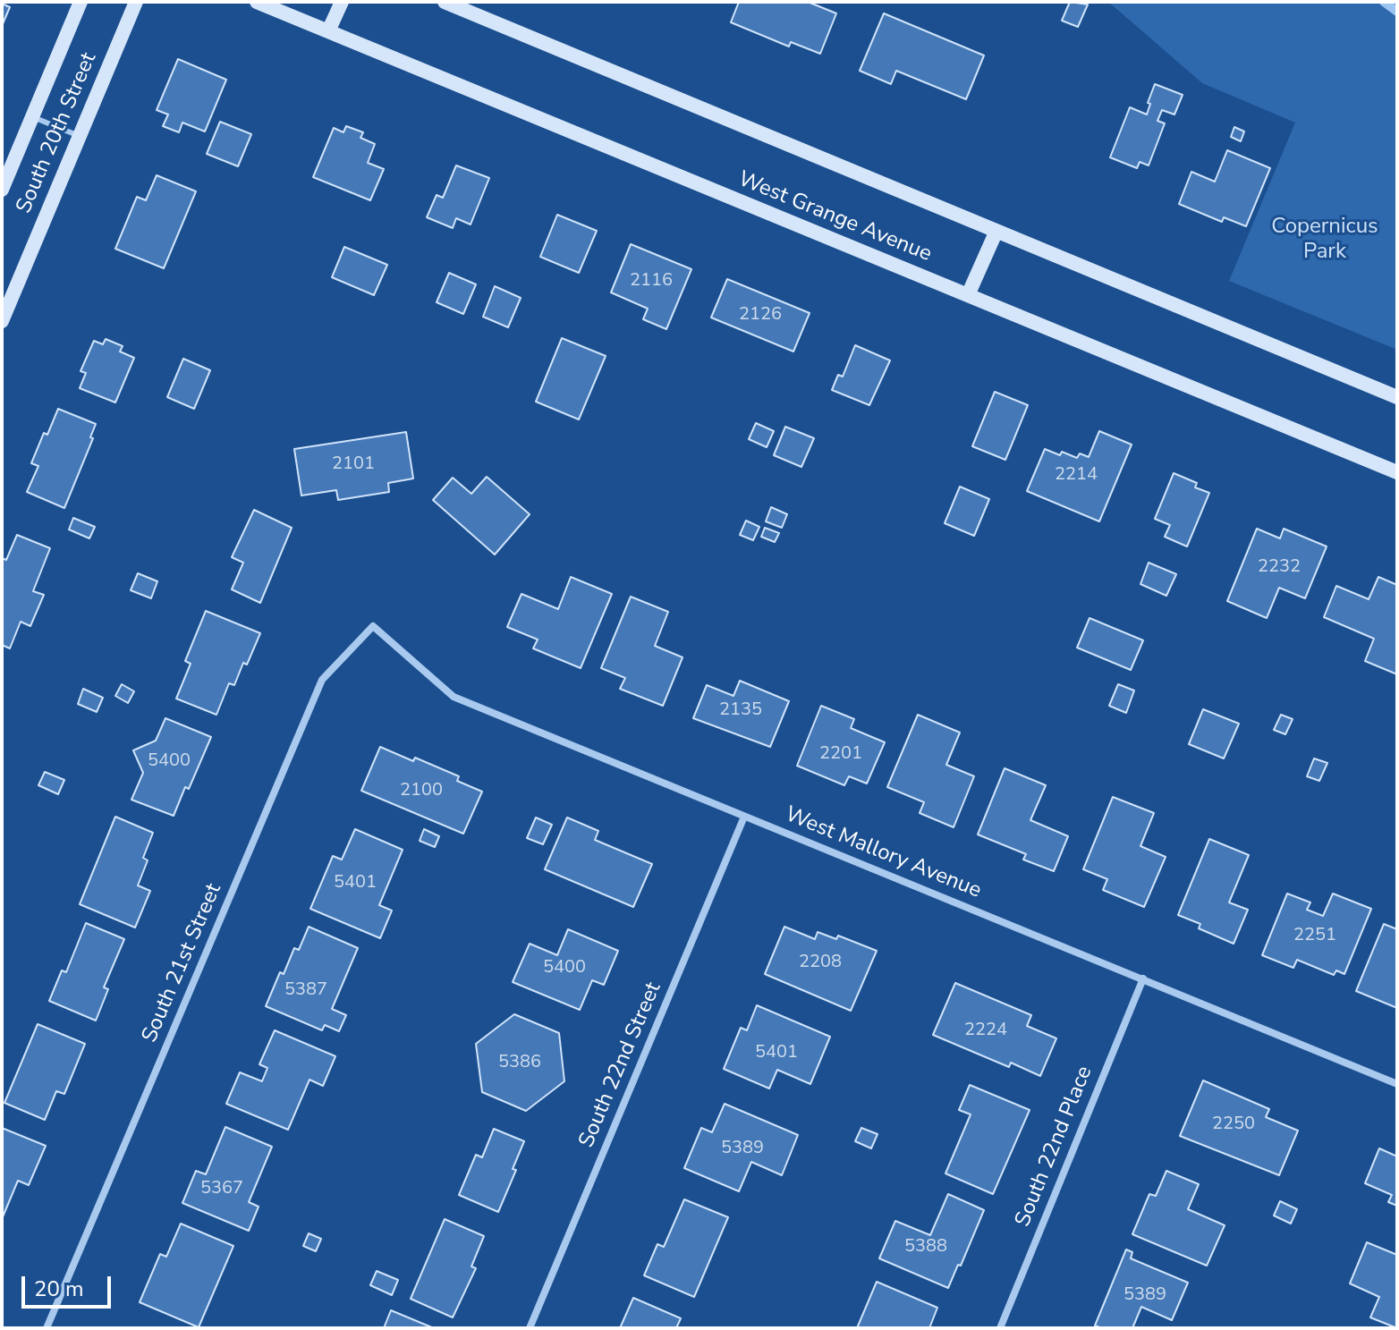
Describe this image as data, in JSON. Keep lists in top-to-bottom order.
{
  "streets": {
    "street": [
      "South 20th Street",
      "West Grange Avenue",
      "West Mallory Avenue",
      "South 21st Street",
      "South 22nd Street",
      "South 22nd Place"
    ]
  },
  "crossings": [
    ["West Mallory Avenue", "South 21st Street"],
    ["West Mallory Avenue", "South 22nd Street"],
    ["West Mallory Avenue", "South 22nd Place"]
  ],
  "parks": ["Copernicus Park"],
  "house_numbers": [
    "2116",
    "2126",
    "2101",
    "2214",
    "2232",
    "2135",
    "2201",
    "5400",
    "2100",
    "5401",
    "2251",
    "2208",
    "5400",
    "5387",
    "2224",
    "5401",
    "5386",
    "2250",
    "5389",
    "5367",
    "5388",
    "5389"
  ],
  "scale_bar": "20 m"
}
